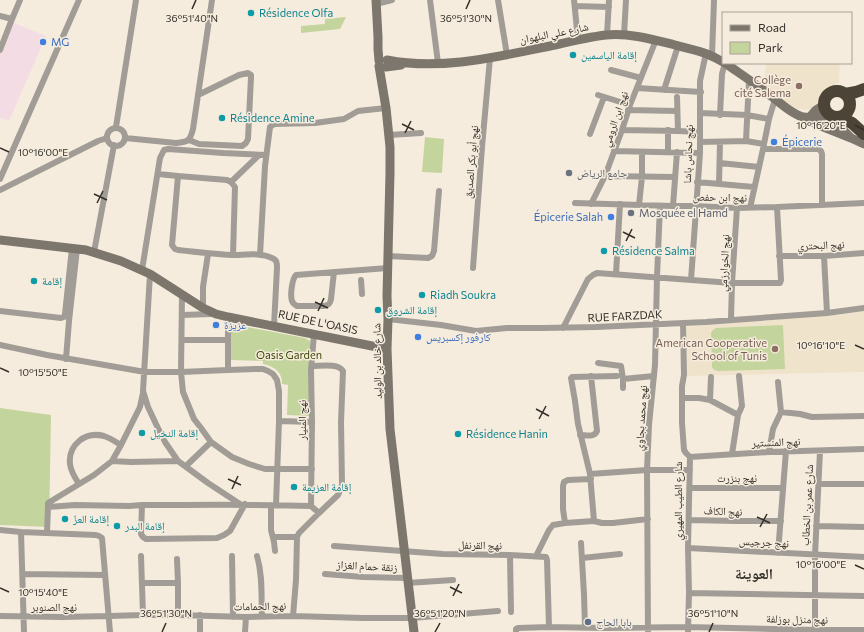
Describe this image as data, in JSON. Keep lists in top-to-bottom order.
{
  "streets": {
    "street": [
      "شارع علي البلهوان",
      "نهج ابن الرومي",
      "نهج نحاس باشا",
      "نهج أبو بكر الصديق",
      "نهج ابن حفص",
      "نهج البحتري",
      "نهج الخوارزمي",
      "RUE FARZDAK",
      "RUE DE L'OASIS",
      "شارع خالد بن الوليد",
      "نهج محمد بجاوي",
      "نهج المنيار",
      "نهج المنستير",
      "نهج بنزرت",
      "شارع الطيب المهيري",
      "شارع عمر بن الخطاب",
      "نهج الكاف",
      "نهج جرجيس",
      "نهج القرنفل",
      "زنقة حمام الغزاز",
      "نهج الحمامات",
      "نهج الصنوبر",
      "نهج منزل بوزلفة"
    ]
  },
  "crossings": [
    ["شارع علي البلهوان", "نهج ابن الرومي"],
    ["شارع علي البلهوان", "نهج نحاس باشا"],
    ["شارع علي البلهوان", "نهج أبو بكر الصديق"],
    ["شارع علي البلهوان", "شارع خالد بن الوليد"],
    ["نهج ابن الرومي", "نهج ابن حفص"],
    ["نهج نحاس باشا", "نهج ابن حفص"],
    ["نهج ابن حفص", "نهج الخوارزمي"],
    ["نهج ابن حفص", "نهج محمد بجاوي"],
    ["نهج الخوارزمي", "RUE FARZDAK"],
    ["RUE FARZDAK", "شارع خالد بن الوليد"],
    ["RUE FARZDAK", "نهج محمد بجاوي"],
    ["RUE FARZDAK", "شارع الطيب المهيري"],
    ["RUE DE L'OASIS", "شارع خالد بن الوليد"],
    ["RUE DE L'OASIS", "نهج المنيار"],
    ["شارع خالد بن الوليد", "نهج القرنفل"],
    ["شارع خالد بن الوليد", "زنقة حمام الغزاز"],
    ["شارع خالد بن الوليد", "نهج الحمامات"],
    ["نهج محمد بجاوي", "نهج منزل بوزلفة"],
    ["نهج المنستير", "شارع الطيب المهيري"],
    ["نهج المنستير", "شارع عمر بن الخطاب"],
    ["نهج بنزرت", "شارع الطيب المهيري"],
    ["شارع الطيب المهيري", "نهج الكاف"],
    ["شارع الطيب المهيري", "نهج جرجيس"],
    ["شارع الطيب المهيري", "نهج منزل بوزلفة"],
    ["شارع عمر بن الخطاب", "نهج جرجيس"],
    ["شارع عمر بن الخطاب", "نهج منزل بوزلفة"],
    ["نهج الحمامات", "نهج الصنوبر"]
  ],
  "districts": ["العوينة"],
  "parks": ["Oasis Garden"],
  "places": [
    "Résidence Olfa",
    "MG",
    "إقامة الياسمين",
    "Collège cité Salema",
    "Résidence Amine",
    "Épicerie",
    "جامع الرياض",
    "Mosquée el Hamd",
    "Épicerie Salah",
    "Résidence Salma",
    "إقامة",
    "Riadh Soukra",
    "إقامة الشروق",
    "عزيزة",
    "كارفور إكسبريس",
    "American Cooperative School of Tunis",
    "إقامة النخيل",
    "Résidence Hanin",
    "إقامة العزيمة",
    "إقامة العزّ",
    "إقامة البدر",
    "بابا الحاج"
  ],
  "legend": ["Road", "Park"],
  "coordinates": [
    "36°51'40\"N",
    "36°51'30\"N",
    "10°16'20\"E",
    "10°16'00\"E",
    "10°16'10\"E",
    "10°15'50\"E",
    "10°15'40\"E",
    "36°51'20\"N",
    "36°51'10\"N"
  ]
}
